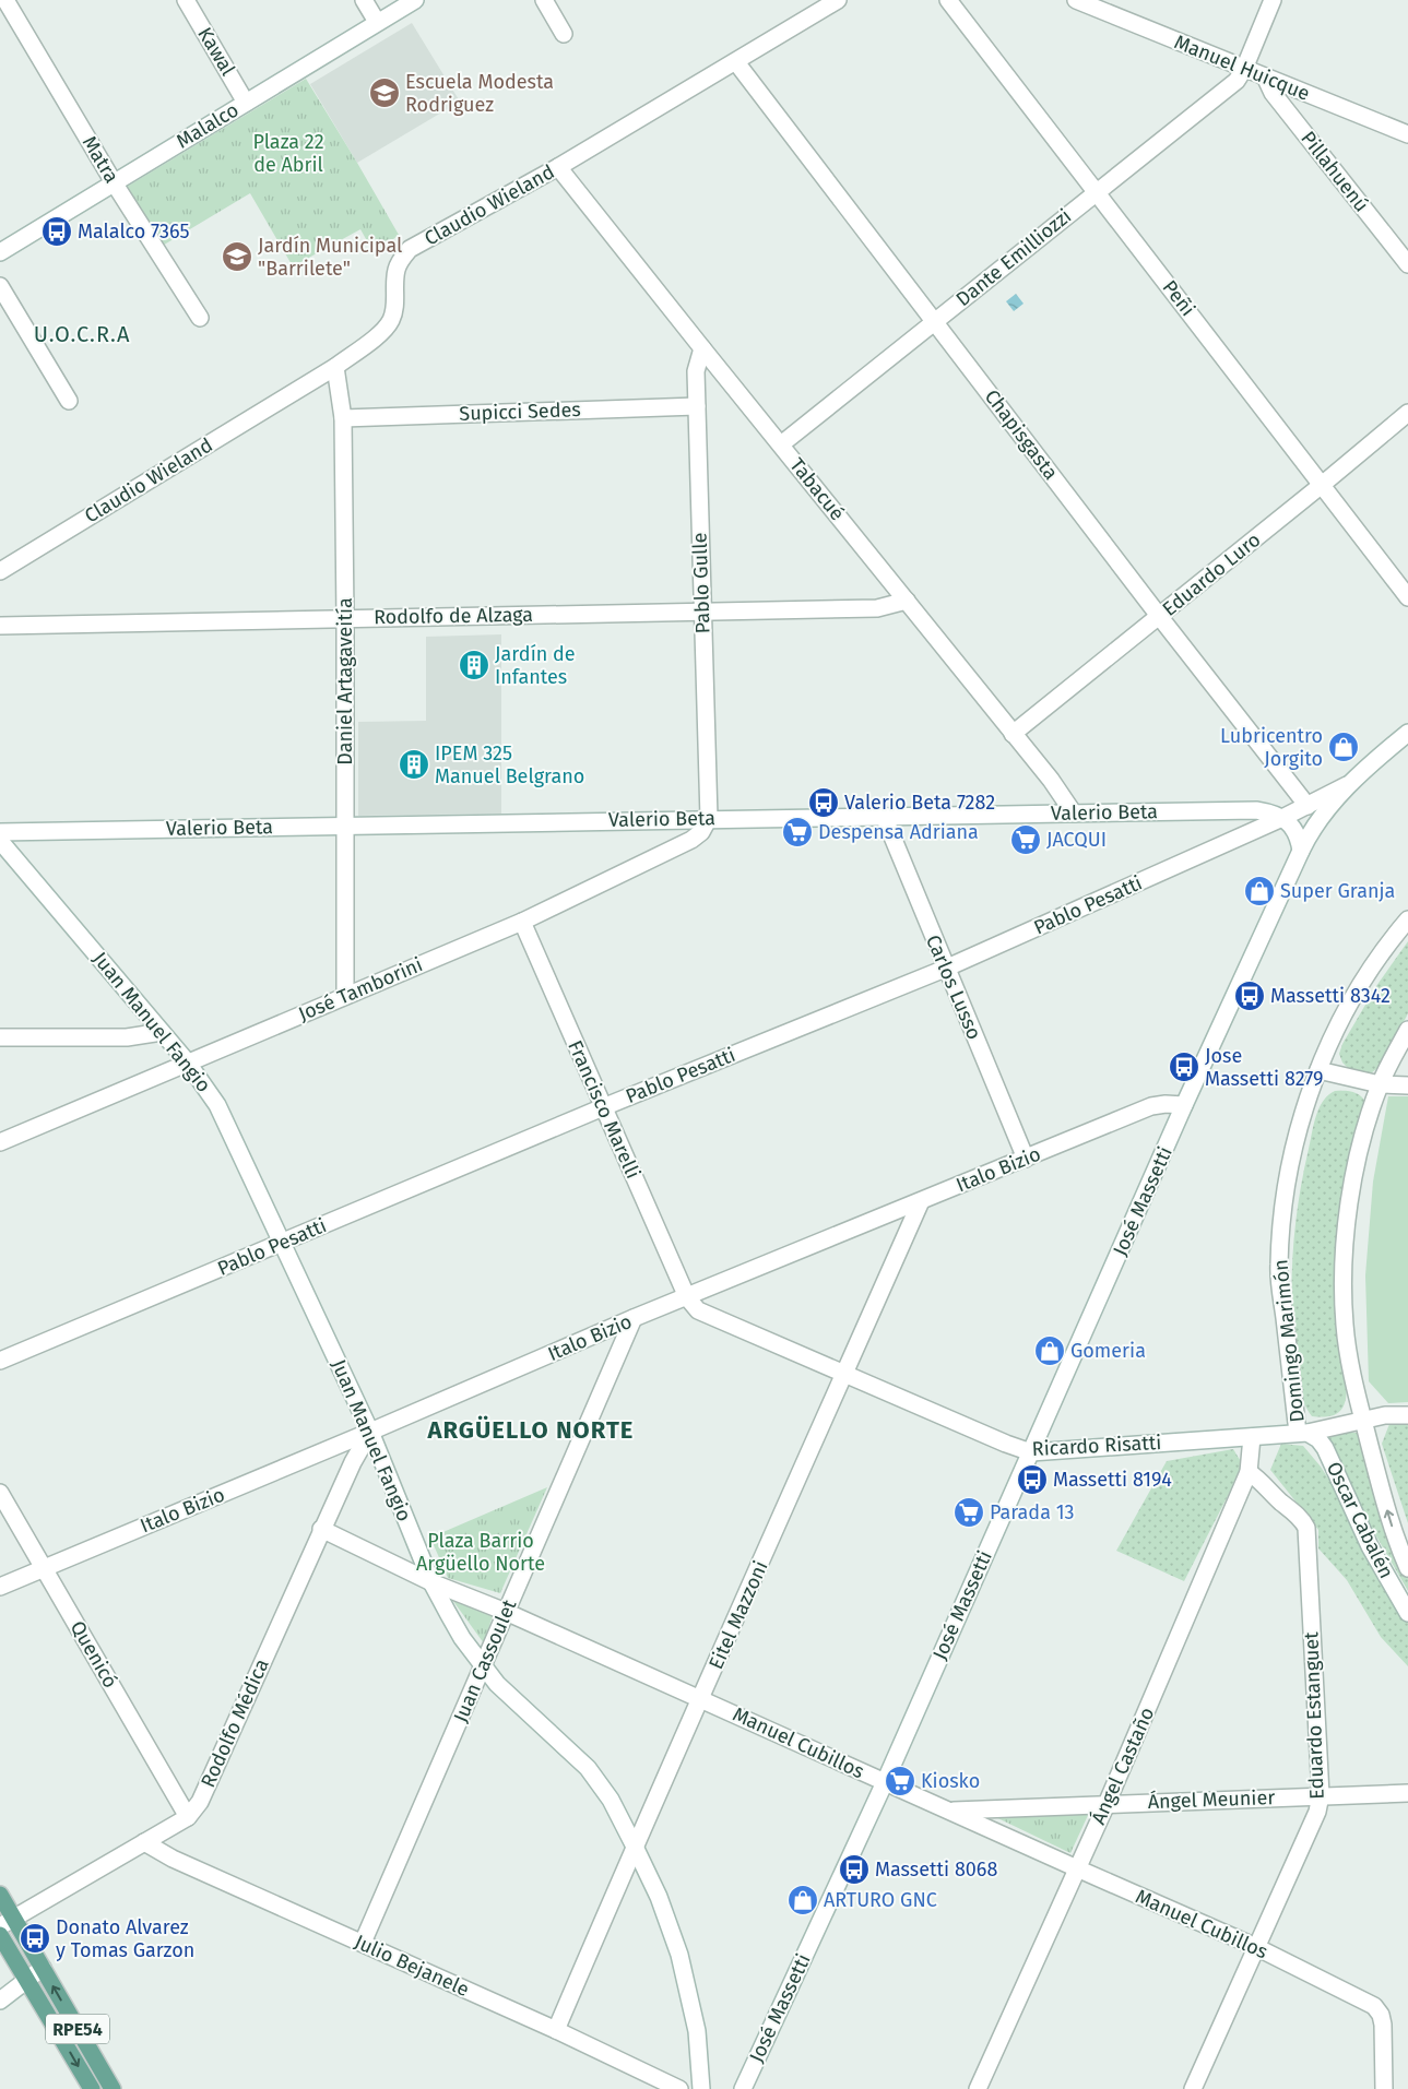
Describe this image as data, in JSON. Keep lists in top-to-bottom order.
{
  "streets": {
    "main road": ["RPE54"],
    "street": [
      "Kawal",
      "Manuel Huicque",
      "Malalco",
      "Matra",
      "Pillahuenú",
      "Claudio Wieland",
      "Dante Emilliozzi",
      "Peñi",
      "Supicci Sedes",
      "Chapisgasta",
      "Tabacué",
      "Eduardo Luro",
      "Pablo Gulle",
      "Rodolfo de Alzaga",
      "Daniel Artagaveitía",
      "Valerio Beta",
      "Pablo Pesatti",
      "Carlos Lusso",
      "José Tamborini",
      "Juan Manuel Fangio",
      "Francisco Marelli",
      "Italo Bizio",
      "José Massetti",
      "Domingo Marimón",
      "Ricardo Risatti",
      "Oscar Cabalén",
      "Eitel Mazzoni",
      "Quenicó",
      "Juan Cassoulet",
      "Eduardo Estanguet",
      "Rodolfo Médica",
      "Manuel Cubillos",
      "Ángel Castaño",
      "Ángel Meunier",
      "Julio Bejanele"
    ]
  },
  "crossings": [
    ["Kawal", "Malalco"],
    ["Manuel Huicque", "Pillahuenú"],
    ["Manuel Huicque", "Dante Emilliozzi"],
    ["Malalco", "Matra"],
    ["Claudio Wieland", "Chapisgasta"],
    ["Claudio Wieland", "Tabacué"],
    ["Claudio Wieland", "Daniel Artagaveitía"],
    ["Dante Emilliozzi", "Peñi"],
    ["Dante Emilliozzi", "Chapisgasta"],
    ["Dante Emilliozzi", "Tabacué"],
    ["Peñi", "Eduardo Luro"],
    ["Supicci Sedes", "Pablo Gulle"],
    ["Supicci Sedes", "Daniel Artagaveitía"],
    ["Chapisgasta", "Eduardo Luro"],
    ["Chapisgasta", "Pablo Pesatti"],
    ["Tabacué", "Eduardo Luro"],
    ["Tabacué", "Pablo Gulle"],
    ["Tabacué", "Rodolfo de Alzaga"],
    ["Tabacué", "Valerio Beta"],
    ["Pablo Gulle", "Rodolfo de Alzaga"],
    ["Pablo Gulle", "Valerio Beta"],
    ["Pablo Gulle", "José Tamborini"],
    ["Rodolfo de Alzaga", "Daniel Artagaveitía"],
    ["Daniel Artagaveitía", "Valerio Beta"],
    ["Daniel Artagaveitía", "José Tamborini"],
    ["Valerio Beta", "Pablo Pesatti"],
    ["Valerio Beta", "Carlos Lusso"],
    ["Valerio Beta", "José Tamborini"],
    ["Valerio Beta", "Juan Manuel Fangio"],
    ["Pablo Pesatti", "Carlos Lusso"],
    ["Pablo Pesatti", "Juan Manuel Fangio"],
    ["Pablo Pesatti", "Francisco Marelli"],
    ["Pablo Pesatti", "José Massetti"],
    ["Carlos Lusso", "Italo Bizio"],
    ["José Tamborini", "Juan Manuel Fangio"],
    ["José Tamborini", "Francisco Marelli"],
    ["Juan Manuel Fangio", "Italo Bizio"],
    ["Juan Manuel Fangio", "Eitel Mazzoni"],
    ["Juan Manuel Fangio", "Juan Cassoulet"],
    ["Juan Manuel Fangio", "Rodolfo Médica"],
    ["Juan Manuel Fangio", "Manuel Cubillos"],
    ["Francisco Marelli", "Italo Bizio"],
    ["Francisco Marelli", "Ricardo Risatti"],
    ["Italo Bizio", "José Massetti"],
    ["Italo Bizio", "Ricardo Risatti"],
    ["Italo Bizio", "Eitel Mazzoni"],
    ["Italo Bizio", "Quenicó"],
    ["Italo Bizio", "Juan Cassoulet"],
    ["Italo Bizio", "Rodolfo Médica"],
    ["José Massetti", "Ricardo Risatti"],
    ["José Massetti", "Manuel Cubillos"],
    ["Domingo Marimón", "Ricardo Risatti"],
    ["Domingo Marimón", "Oscar Cabalén"],
    ["Ricardo Risatti", "Oscar Cabalén"],
    ["Ricardo Risatti", "Eitel Mazzoni"],
    ["Ricardo Risatti", "Ángel Castaño"],
    ["Eitel Mazzoni", "Manuel Cubillos"],
    ["Eitel Mazzoni", "Julio Bejanele"],
    ["Quenicó", "Rodolfo Médica"],
    ["Juan Cassoulet", "Manuel Cubillos"],
    ["Juan Cassoulet", "Julio Bejanele"],
    ["Eduardo Estanguet", "Manuel Cubillos"],
    ["Eduardo Estanguet", "Ángel Castaño"],
    ["Eduardo Estanguet", "Ángel Meunier"],
    ["Rodolfo Médica", "Manuel Cubillos"],
    ["Rodolfo Médica", "Julio Bejanele"],
    ["Rodolfo Médica", "RPE54"],
    ["Manuel Cubillos", "Ángel Castaño"],
    ["Manuel Cubillos", "Ángel Meunier"],
    ["Ángel Castaño", "Ángel Meunier"]
  ],
  "districts": ["U.O.C.R.A", "ARGÜELLO NORTE"],
  "parks": ["Plaza 22 de Abril", "Plaza Barrio Argüello Norte"],
  "places": {
    "school or university": ["Escuela Modesta Rodriguez", "Jardín Municipal \"Barrilete\""],
    "bus stop": [
      "Malalco 7365",
      "Valerio Beta 7282",
      "Massetti 8342",
      "Jose Massetti 8279",
      "Massetti 8194",
      "Massetti 8068",
      "Donato Alvarez y Tomas Garzon"
    ],
    "building": ["Jardín de Infantes", "IPEM 325 Manuel Belgrano"],
    "shop": [
      "Lubricentro Jorgito",
      "Super Granja",
      "Gomeria",
      "ARTURO GNC"
    ],
    "supermarket": [
      "Despensa Adriana",
      "JACQUI",
      "Parada 13",
      "Kiosko"
    ]
  }
}
